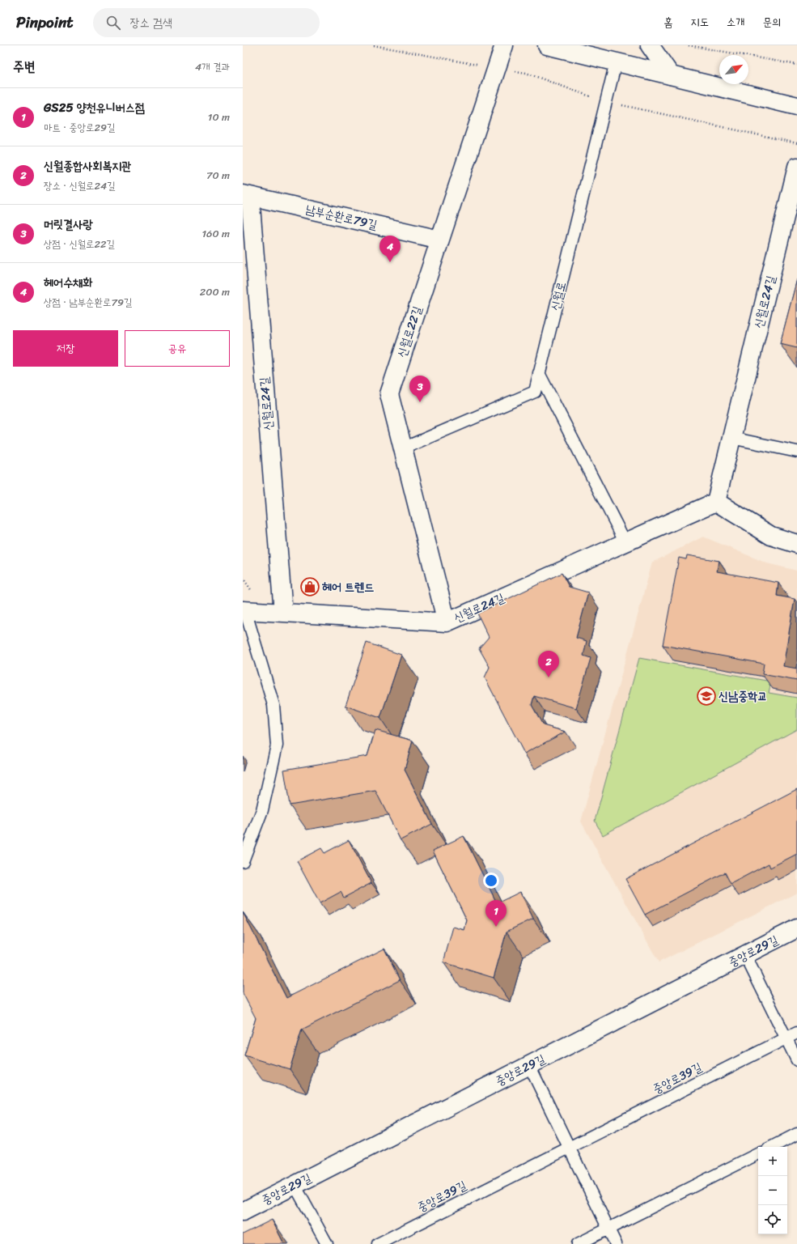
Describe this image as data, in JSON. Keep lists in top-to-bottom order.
{
  "streets": {
    "street": [
      "남부순환로79길",
      "신월로24길",
      "신월로22길",
      "중앙로29길"
    ],
    "lane": ["신월로", "중앙로39길"]
  },
  "crossings": [
    ["남부순환로79길", "신월로24길"],
    ["남부순환로79길", "신월로22길"],
    ["신월로", "신월로22길"],
    ["신월로24길", "신월로22길"]
  ],
  "places": {
    "shop": ["헤어 트렌드"],
    "school or university": ["신남중학교"]
  },
  "north": "top right",
  "page": {
    "header": "Pinpoint",
    "search": "장소 검색",
    "nav": [
      "홈",
      "지도",
      "소개",
      "문의"
    ],
    "heading": ["주변", "4개 결과"],
    "list": [
      {
        "mark": "1",
        "name": "GS25 양천유니버스점",
        "note": "마트 · 중앙로29길",
        "value": "10 m"
      },
      {
        "mark": "2",
        "name": "신월종합사회복지관",
        "note": "장소 · 신월로24길",
        "value": "70 m"
      },
      {
        "mark": "3",
        "name": "머릿결사랑",
        "note": "상점 · 신월로22길",
        "value": "160 m"
      },
      {
        "mark": "4",
        "name": "헤어수채화",
        "note": "상점 · 남부순환로79길",
        "value": "200 m"
      }
    ],
    "pins": [
      "4",
      "3",
      "2",
      "1"
    ],
    "buttons": ["저장", "공유"],
    "map_buttons": ["+", "−"]
  }
}
